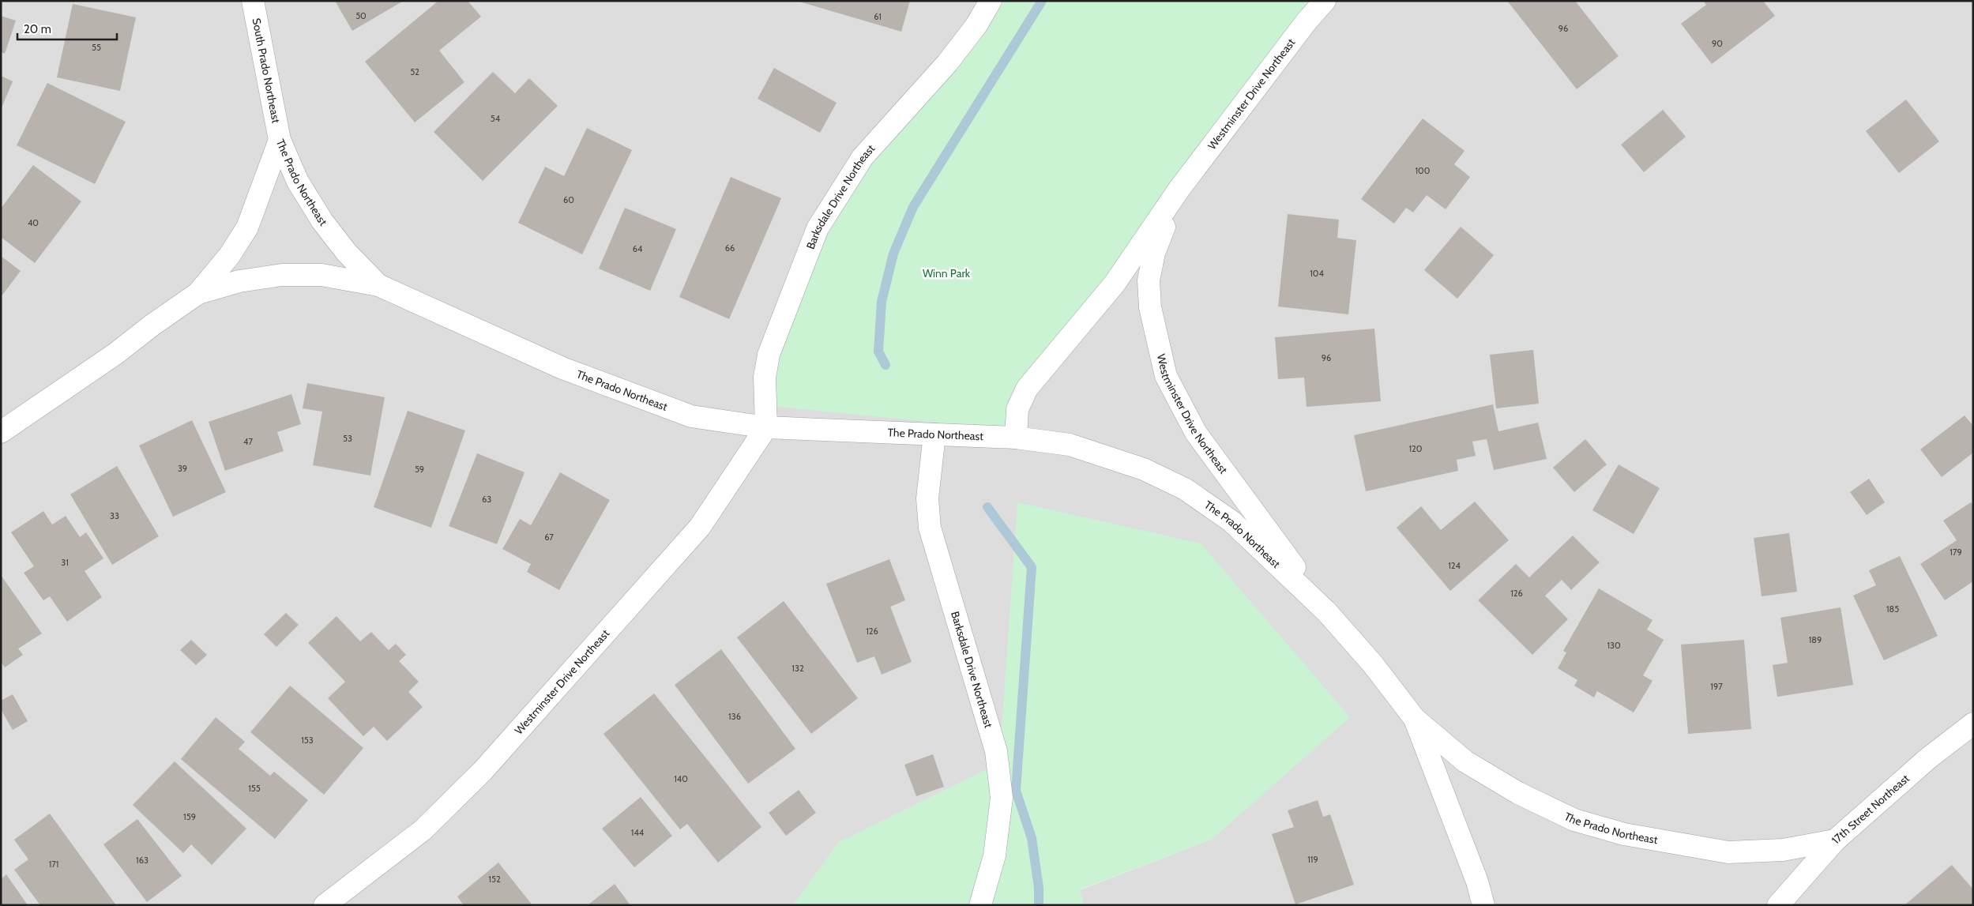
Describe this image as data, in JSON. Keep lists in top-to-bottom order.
{
  "streets": {
    "street": [
      "South Prado Northeast",
      "Westminster Drive Northeast",
      "The Prado Northeast",
      "Barksdale Drive Northeast",
      "17th Street Northeast"
    ]
  },
  "crossings": [
    ["South Prado Northeast", "The Prado Northeast"],
    ["Westminster Drive Northeast", "The Prado Northeast"],
    ["Westminster Drive Northeast", "Barksdale Drive Northeast"],
    ["The Prado Northeast", "Barksdale Drive Northeast"],
    ["The Prado Northeast", "17th Street Northeast"]
  ],
  "parks": ["Winn Park"],
  "house_numbers": [
    "50",
    "61",
    "96",
    "90",
    "55",
    "52",
    "54",
    "100",
    "60",
    "40",
    "66",
    "64",
    "104",
    "96",
    "53",
    "47",
    "120",
    "39",
    "59",
    "63",
    "33",
    "67",
    "179",
    "31",
    "124",
    "126",
    "185",
    "126",
    "189",
    "130",
    "132",
    "197",
    "136",
    "153",
    "140",
    "155",
    "159",
    "144",
    "119",
    "163",
    "171",
    "152"
  ],
  "scale_bar": "20 m"
}
